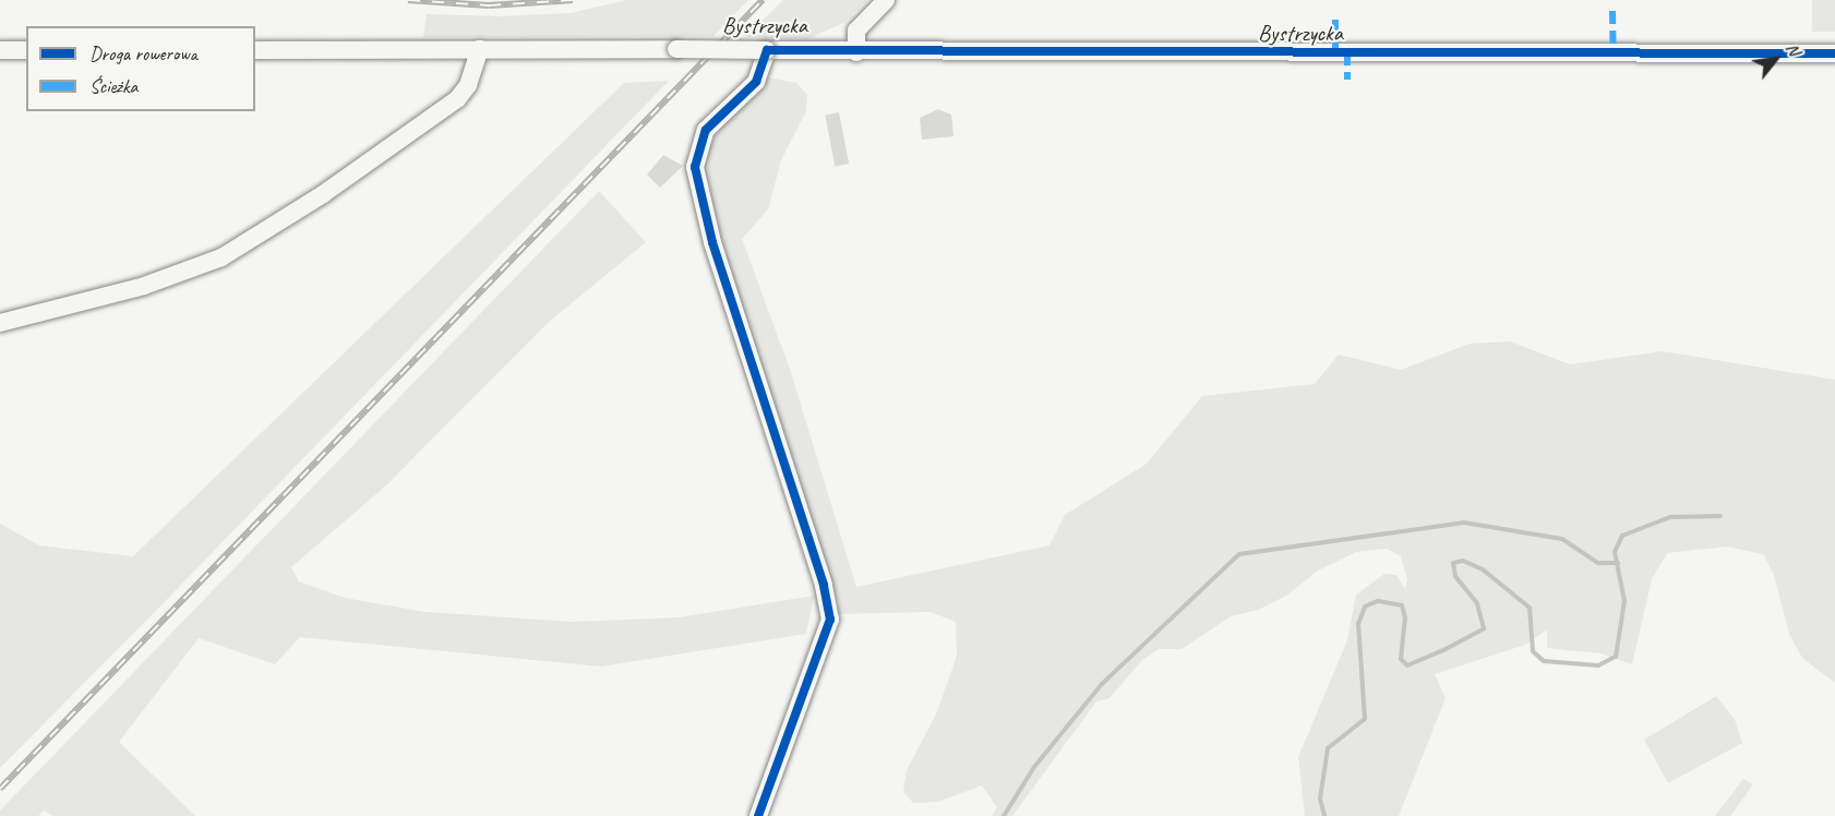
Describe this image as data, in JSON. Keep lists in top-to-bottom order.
{
  "streets": {
    "street": ["Bystrzycka"]
  },
  "legend": ["Droga rowerowa", "Ścieżka"],
  "north": "top right"
}
